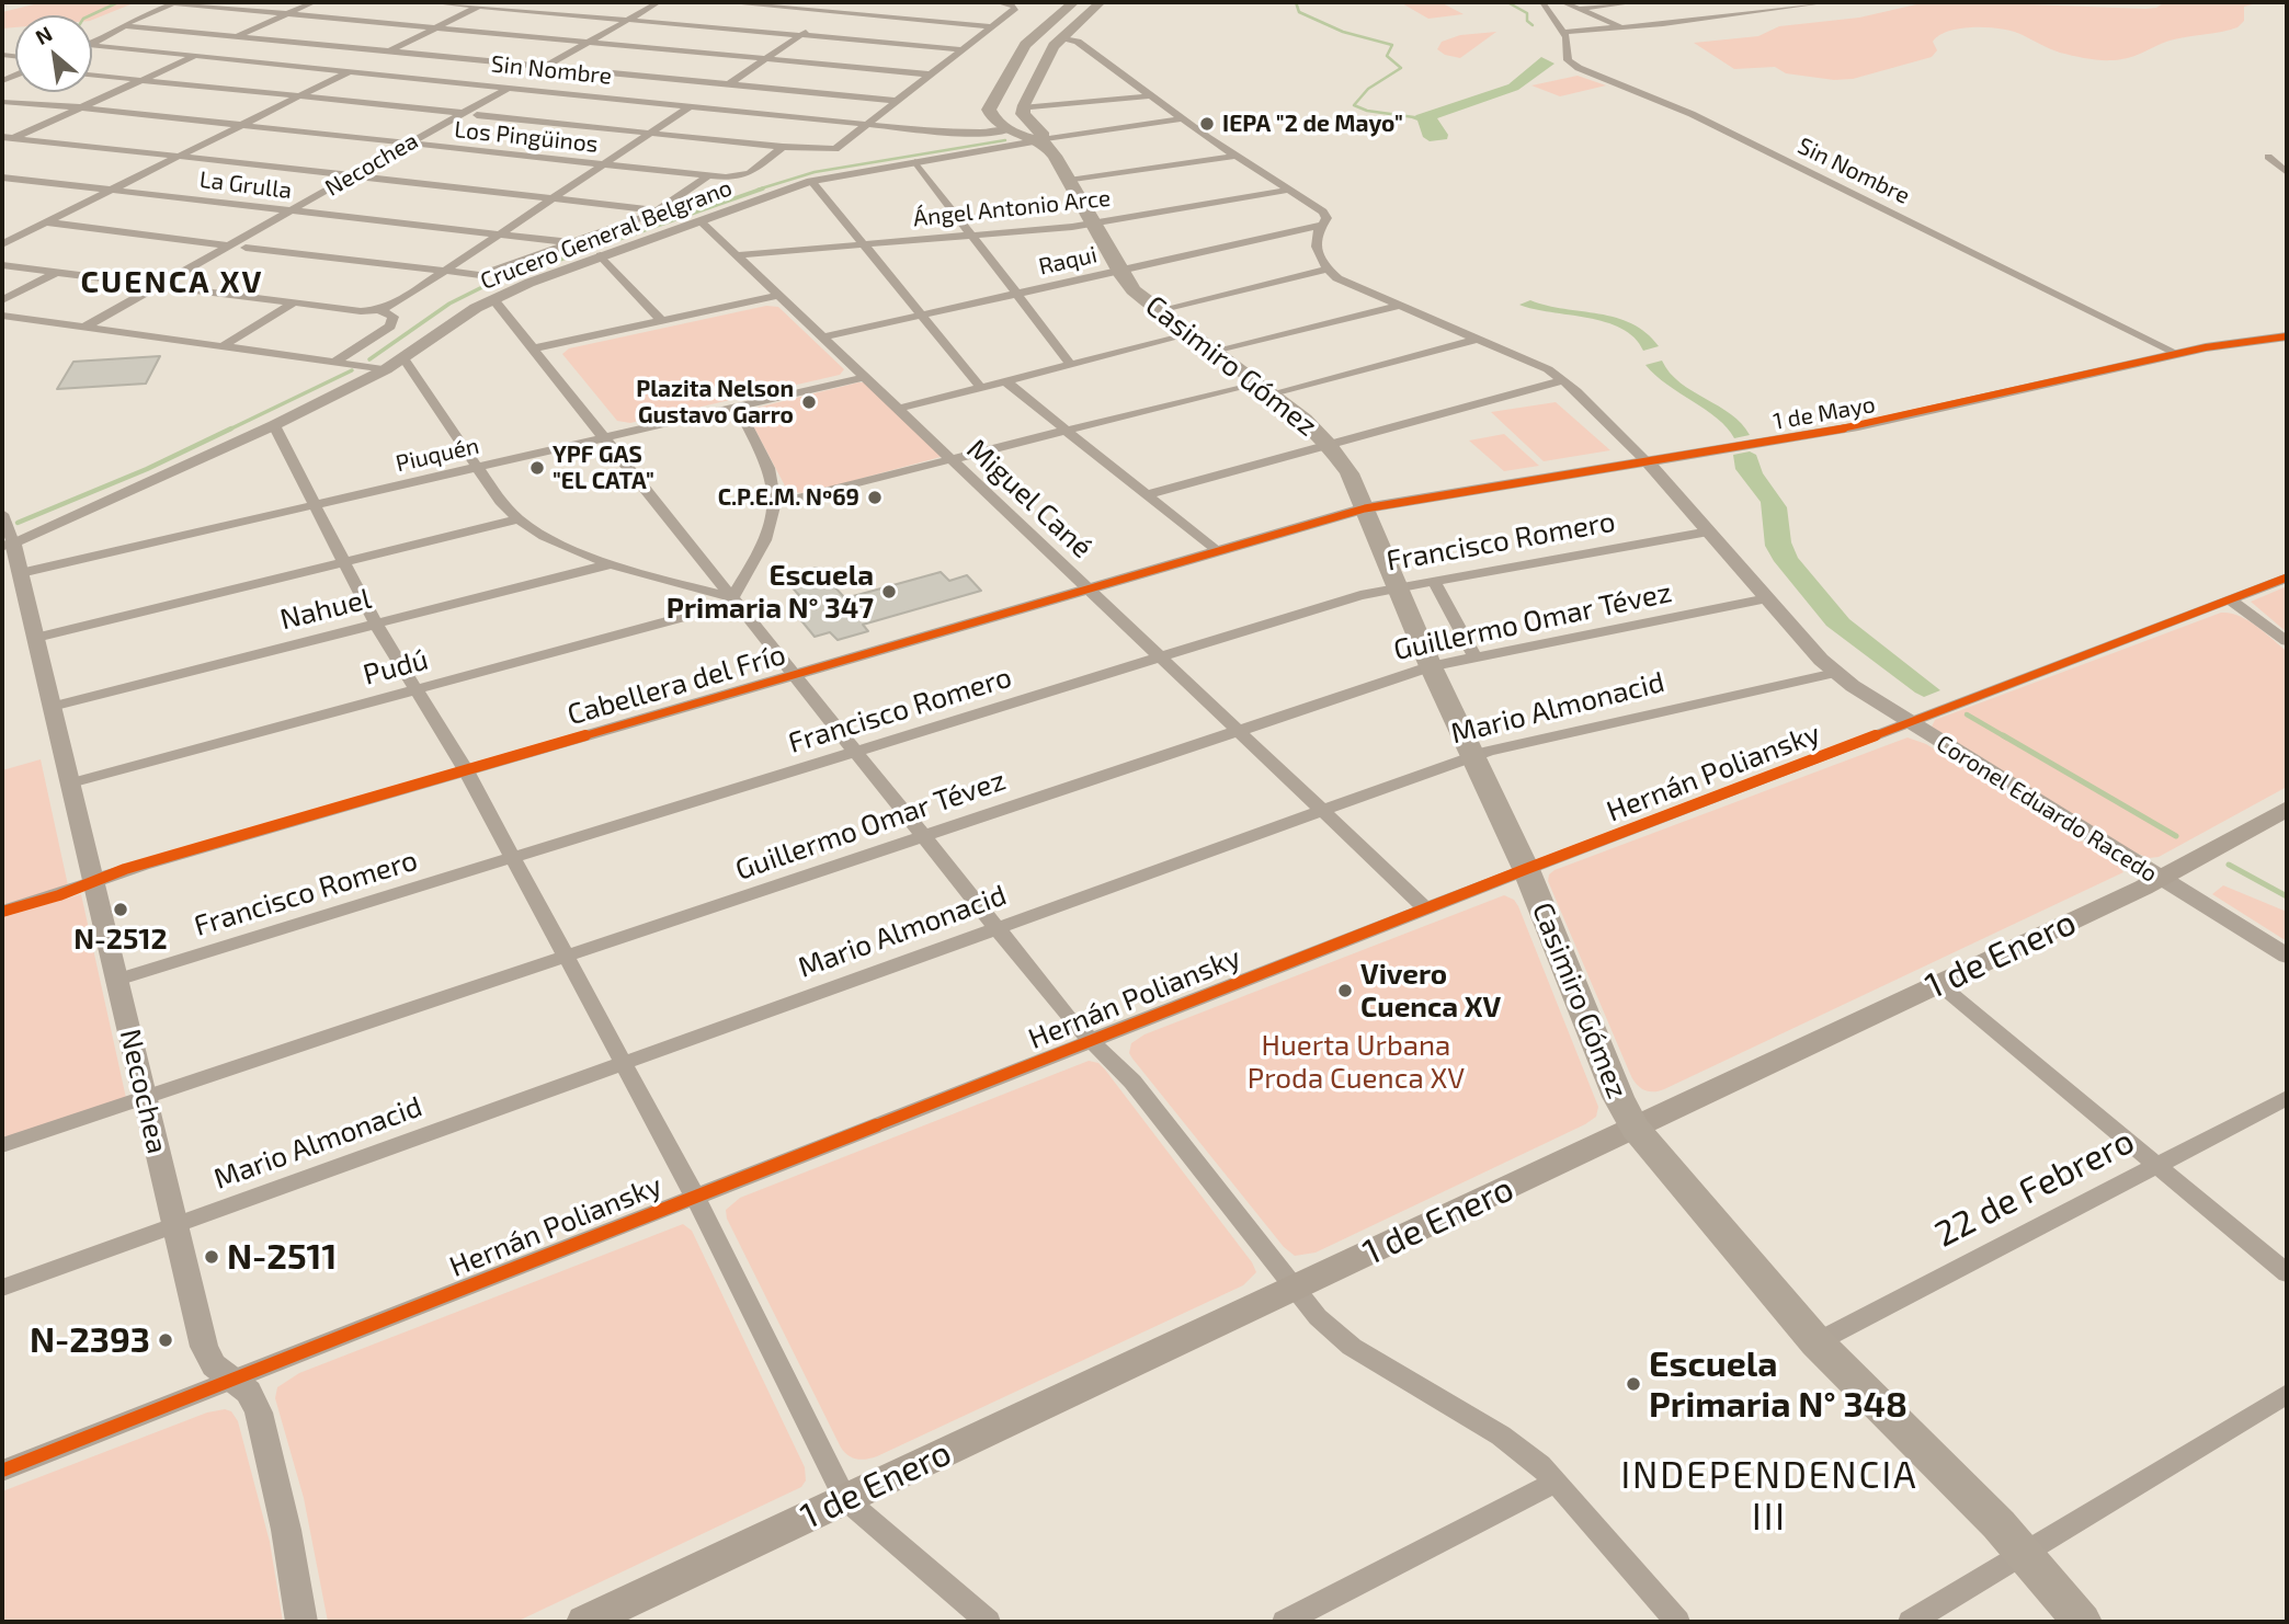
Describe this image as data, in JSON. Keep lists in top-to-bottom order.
{
  "streets": {
    "main road": ["Casimiro Gómez", "1 de Enero"],
    "street": [
      "Sin Nombre",
      "Los Pingüinos",
      "Necochea",
      "La Grulla",
      "Ángel Antonio Arce",
      "Crucero General Belgrano",
      "Raqui",
      "1 de Mayo",
      "Piuquén",
      "Miguel Cané",
      "Francisco Romero",
      "Nahuel",
      "Guillermo Omar Tévez",
      "Pudú",
      "Cabellera del Frío",
      "Mario Almonacid",
      "Hernán Poliansky",
      "Coronel Eduardo Racedo",
      "22 de Febrero"
    ]
  },
  "crossings": [
    ["Sin Nombre", "Necochea"],
    ["Sin Nombre", "1 de Mayo"],
    ["Los Pingüinos", "Necochea"],
    ["Necochea", "La Grulla"],
    ["Necochea", "Crucero General Belgrano"],
    ["Necochea", "Piuquén"],
    ["Necochea", "Francisco Romero"],
    ["Necochea", "Nahuel"],
    ["Necochea", "Guillermo Omar Tévez"],
    ["Necochea", "Pudú"],
    ["Necochea", "Cabellera del Frío"],
    ["Necochea", "Mario Almonacid"],
    ["Necochea", "Hernán Poliansky"],
    ["Ángel Antonio Arce", "Casimiro Gómez"],
    ["Ángel Antonio Arce", "Miguel Cané"],
    ["Crucero General Belgrano", "Casimiro Gómez"],
    ["Crucero General Belgrano", "Miguel Cané"],
    ["Raqui", "Casimiro Gómez"],
    ["Raqui", "Miguel Cané"],
    ["Casimiro Gómez", "1 de Mayo"],
    ["Casimiro Gómez", "Francisco Romero"],
    ["Casimiro Gómez", "Guillermo Omar Tévez"],
    ["Casimiro Gómez", "Cabellera del Frío"],
    ["Casimiro Gómez", "Mario Almonacid"],
    ["Casimiro Gómez", "Hernán Poliansky"],
    ["Casimiro Gómez", "1 de Enero"],
    ["Casimiro Gómez", "22 de Febrero"],
    ["1 de Mayo", "Cabellera del Frío"],
    ["1 de Mayo", "Coronel Eduardo Racedo"],
    ["Piuquén", "Miguel Cané"],
    ["Miguel Cané", "Francisco Romero"],
    ["Miguel Cané", "Guillermo Omar Tévez"],
    ["Miguel Cané", "Cabellera del Frío"],
    ["Miguel Cané", "Mario Almonacid"],
    ["Miguel Cané", "Hernán Poliansky"],
    ["Francisco Romero", "Coronel Eduardo Racedo"],
    ["Guillermo Omar Tévez", "Coronel Eduardo Racedo"],
    ["Mario Almonacid", "Coronel Eduardo Racedo"],
    ["Hernán Poliansky", "Coronel Eduardo Racedo"],
    ["Coronel Eduardo Racedo", "1 de Enero"]
  ],
  "districts": ["CUENCA XV", "INDEPENDENCIA III"],
  "parks": ["Huerta Urbana Proda Cuenca XV"],
  "places": [
    "IEPA \"2 de Mayo\"",
    "Plazita Nelson Gustavo Garro",
    "YPF GAS \"EL CATA\"",
    "C.P.E.M. Nº69",
    "Escuela Primaria N° 347",
    "N-2512",
    "Vivero Cuenca XV",
    "N-2511",
    "N-2393",
    "Escuela Primaria N° 348"
  ],
  "north": "top left"
}
